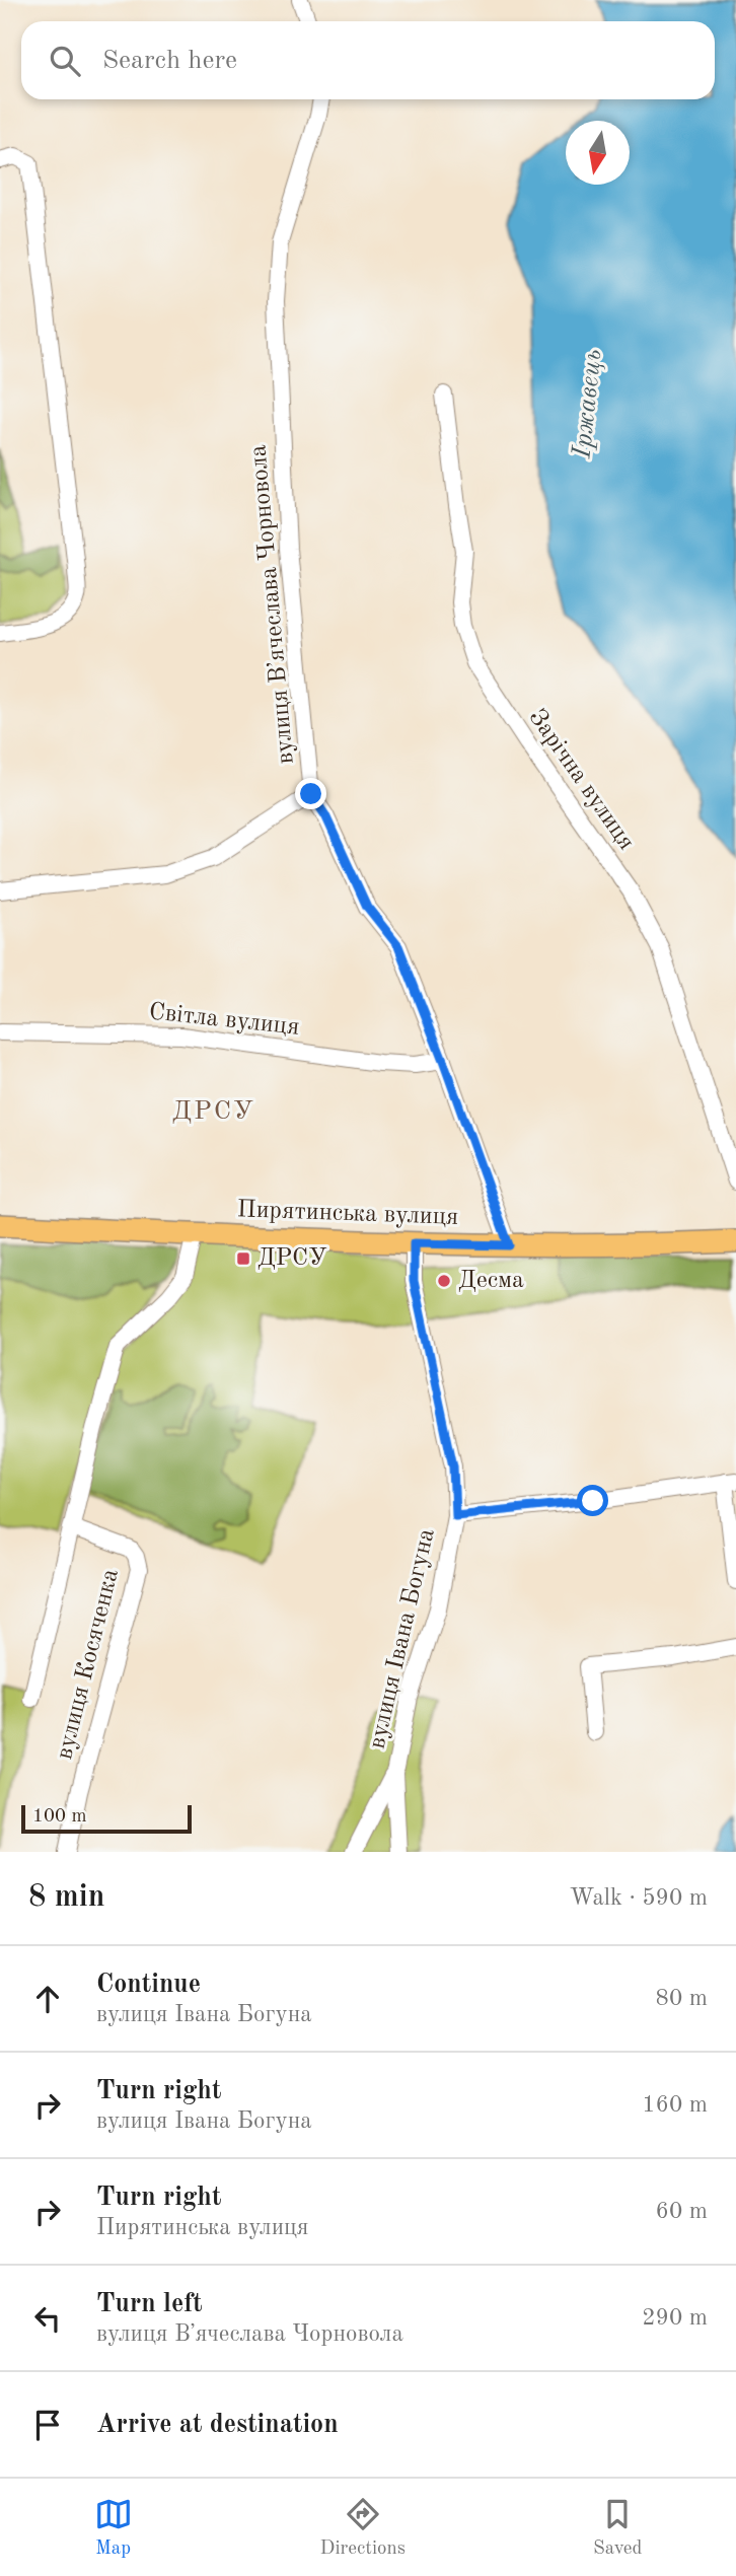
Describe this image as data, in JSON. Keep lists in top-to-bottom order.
{
  "streets": {
    "main road": ["Пирятинська вулиця"],
    "street": [
      "вулиця Вʼячеслава Чорновола",
      "Зарічна вулиця",
      "Світла вулиця",
      "вулиця Івана Богуна",
      "вулиця Косяченка"
    ]
  },
  "crossings": [
    ["вулиця Вʼячеслава Чорновола", "Світла вулиця"],
    ["вулиця Вʼячеслава Чорновола", "Пирятинська вулиця"],
    ["Пирятинська вулиця", "вулиця Івана Богуна"]
  ],
  "districts": ["ДРСУ"],
  "water": ["Іржавець"],
  "places": {
    "transit": ["ДРСУ"],
    "other": ["Десма"]
  },
  "scale_bar": "100 m",
  "north": "bottom",
  "page": {
    "search": "Search here",
    "scale": "100 m",
    "heading": ["8 min", "Walk · 590 m"],
    "list": [
      ["Continue", "вулиця Івана Богуна", "80 m"],
      ["Turn right", "вулиця Івана Богуна", "160 m"],
      ["Turn right", "Пирятинська вулиця", "60 m"],
      ["Turn left", "вулиця Вʼячеслава Чорновола", "290 m"],
      "Arrive at destination"
    ],
    "nav": ["Map", "Directions", "Saved"]
  }
}
